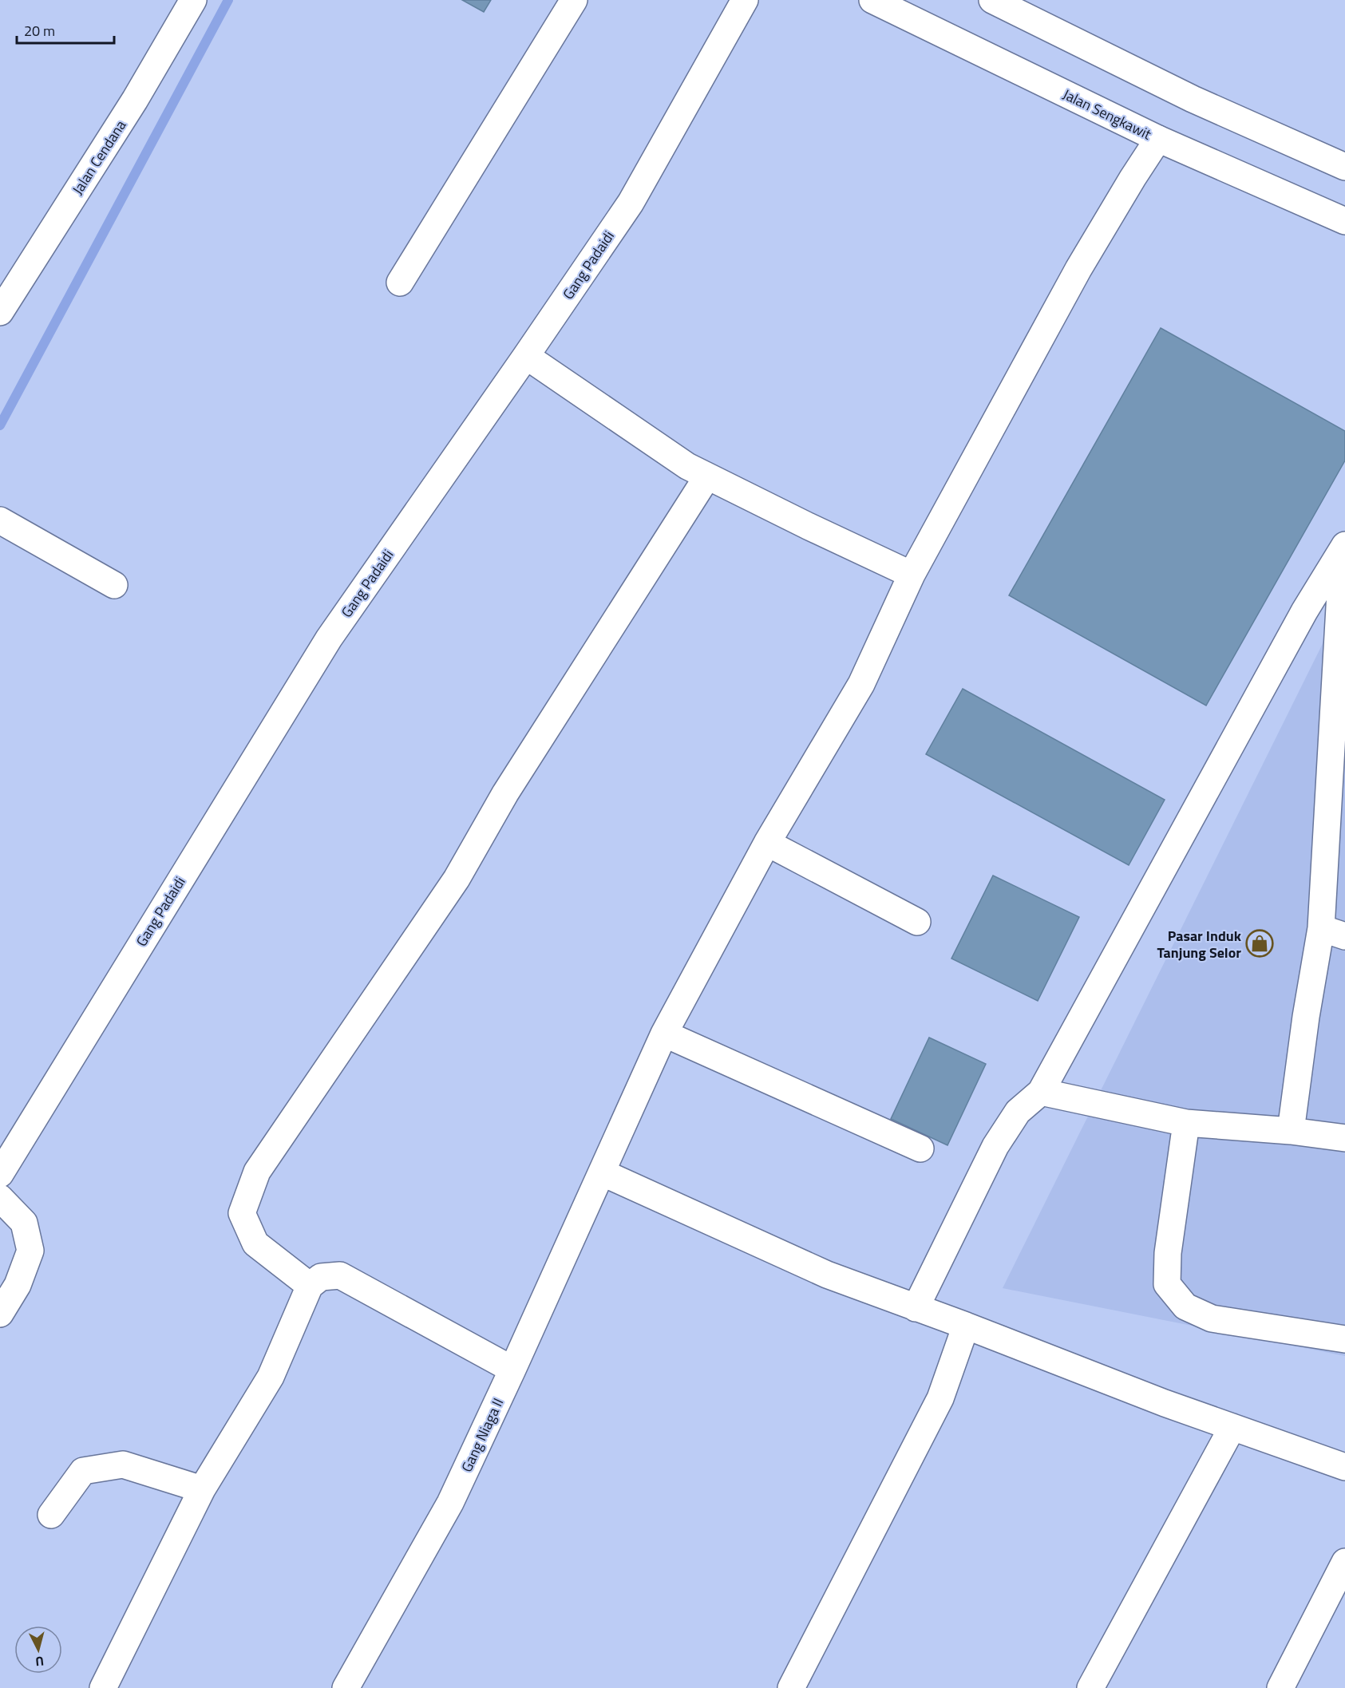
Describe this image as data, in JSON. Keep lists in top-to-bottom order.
{
  "streets": {
    "main road": [
      "Jalan Sengkawit",
      "Jalan Cendana",
      "Gang Padaidi",
      "Gang Niaga II"
    ]
  },
  "crossings": [
    ["Jalan Sengkawit", "Gang Niaga II"]
  ],
  "places": {
    "shop": ["Pasar Induk Tanjung Selor"]
  },
  "scale_bar": "20 m",
  "north": "bottom"
}
